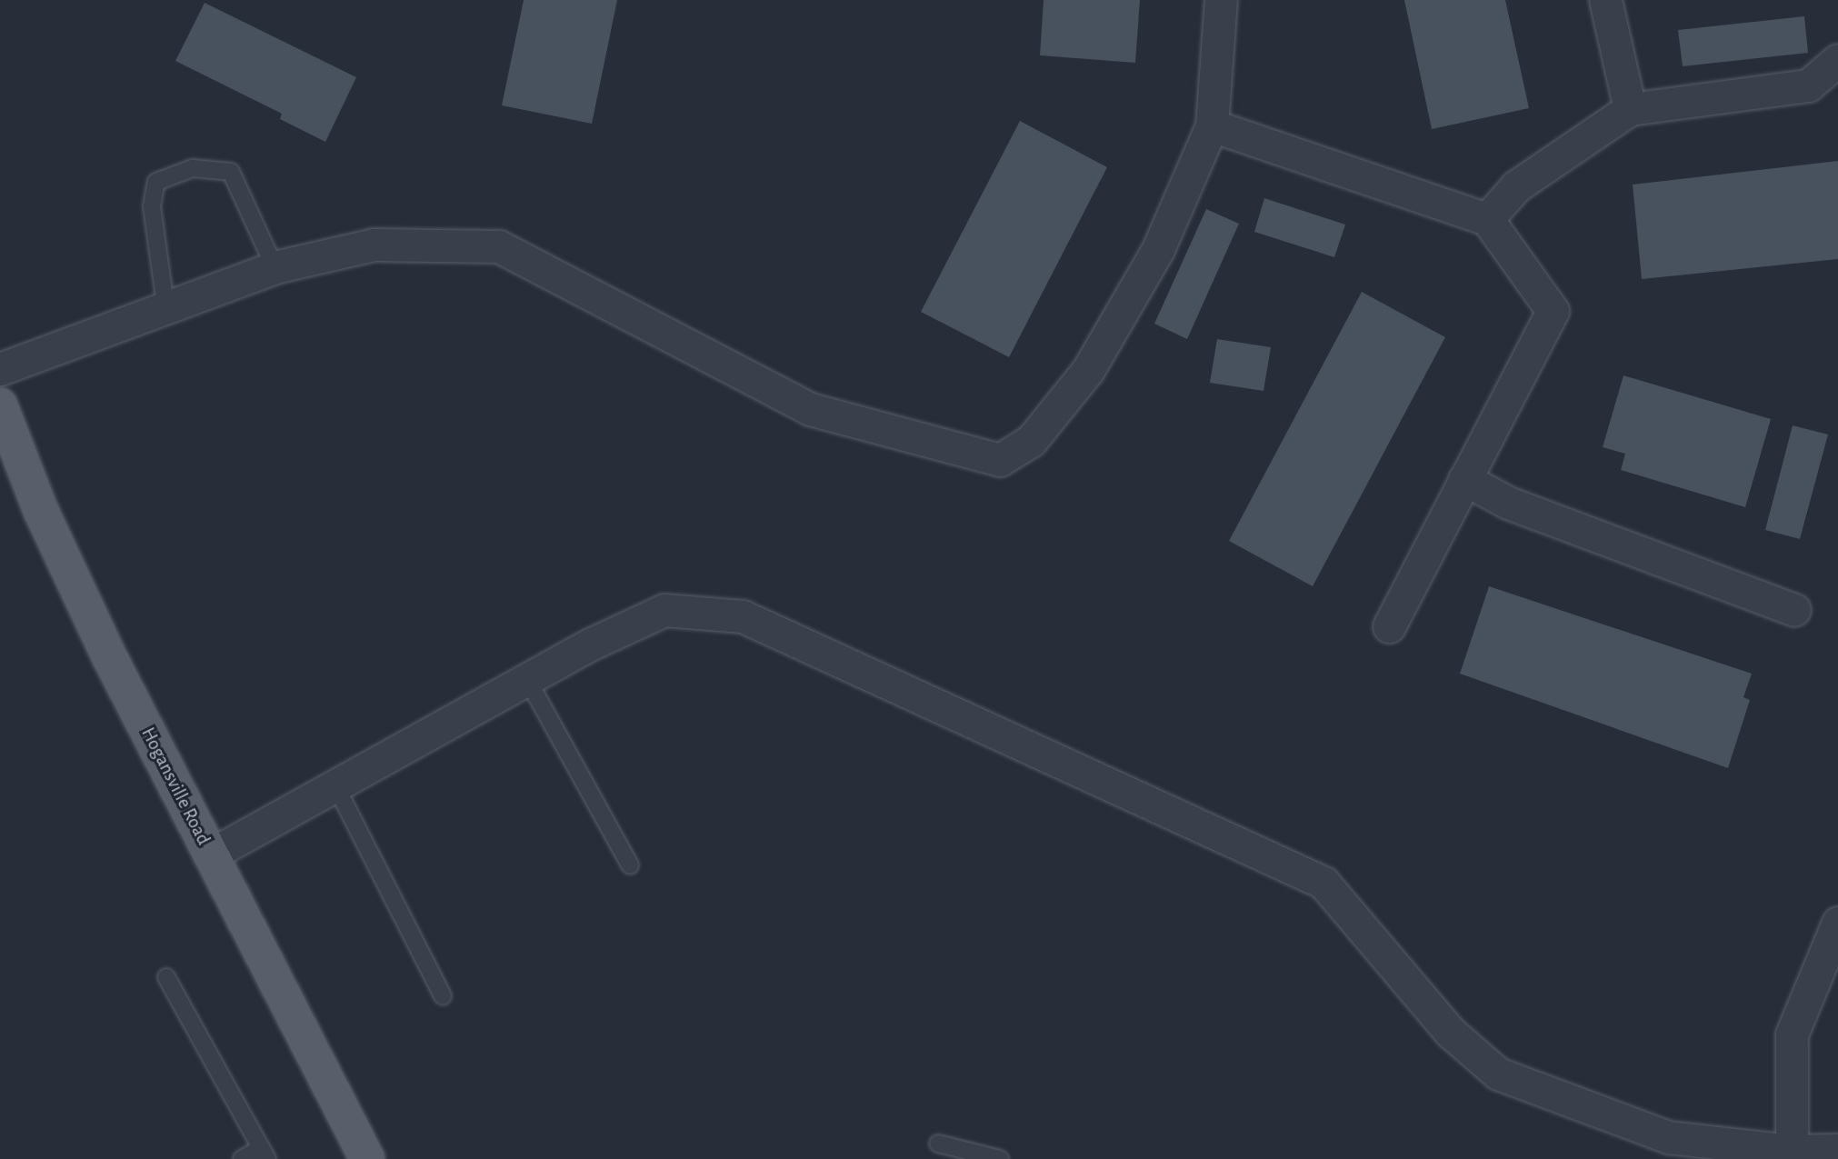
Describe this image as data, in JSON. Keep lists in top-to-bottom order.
{
  "streets": {
    "main road": ["Hogansville Road"]
  }
}
